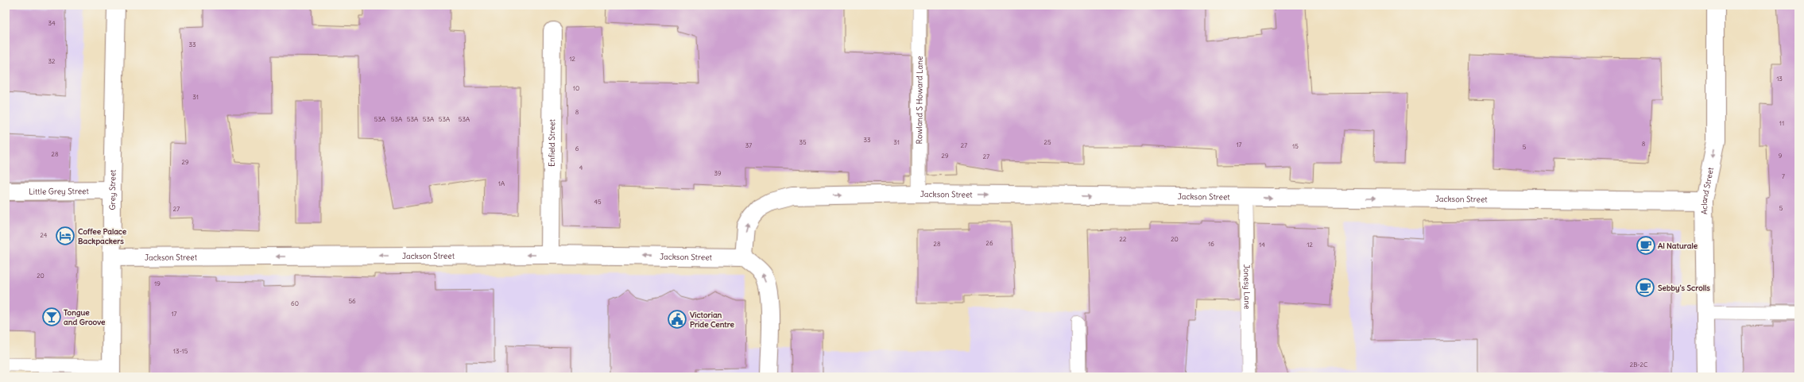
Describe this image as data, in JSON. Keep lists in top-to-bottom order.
{
  "streets": {
    "street": [
      "Enfield Street",
      "Grey Street",
      "Little Grey Street",
      "Acland Street",
      "Jackson Street"
    ],
    "lane": ["Rowland S Howard Lane", "Jonesy Lane"]
  },
  "crossings": [
    ["Rowland S Howard Lane", "Jackson Street"],
    ["Enfield Street", "Jackson Street"],
    ["Grey Street", "Little Grey Street"],
    ["Grey Street", "Jackson Street"],
    ["Acland Street", "Jackson Street"],
    ["Jackson Street", "Jonesy Lane"]
  ],
  "one_way": ["Acland Street"],
  "places": {
    "hotel": ["Coffee Palace Backpackers"],
    "cafe": ["Al Naturale", "Sebby's Scrolls"],
    "bar": ["Tongue and Groove"],
    "public building": ["Victorian Pride Centre"]
  },
  "house_numbers": [
    "34",
    "33",
    "12",
    "32",
    "13",
    "10",
    "31",
    "8",
    "53A",
    "53A",
    "53A",
    "53A",
    "53A",
    "53A",
    "11",
    "33",
    "35",
    "31",
    "25",
    "8",
    "17",
    "37",
    "27",
    "15",
    "5",
    "6",
    "28",
    "29",
    "9",
    "27",
    "29",
    "4",
    "39",
    "7",
    "1A",
    "45",
    "5",
    "27",
    "24",
    "22",
    "20",
    "26",
    "28",
    "16",
    "14",
    "12",
    "20",
    "19",
    "56",
    "60",
    "17",
    "13-15",
    "2B-2C"
  ]
}
